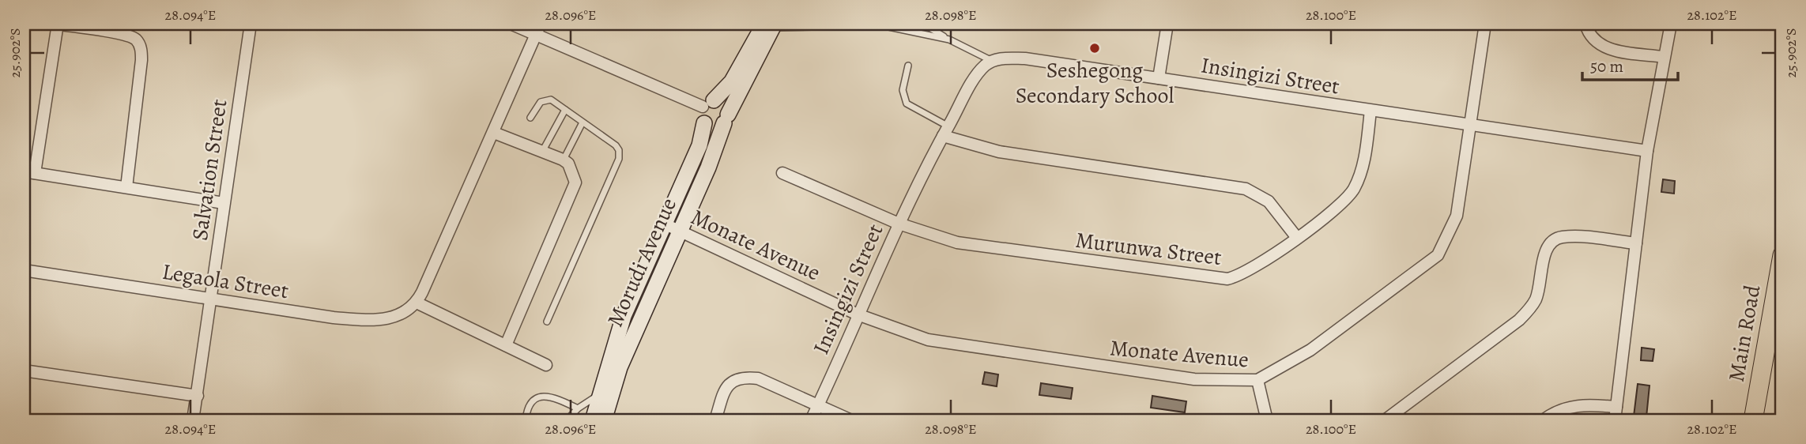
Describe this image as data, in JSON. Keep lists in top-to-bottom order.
{
  "streets": {
    "main road": ["Main Road"],
    "street": [
      "Insingizi Street",
      "Salvation Street",
      "Monate Avenue",
      "Murunwa Street",
      "Morudi Avenue",
      "Legaola Street"
    ]
  },
  "crossings": [
    ["Insingizi Street", "Monate Avenue"],
    ["Insingizi Street", "Murunwa Street"],
    ["Salvation Street", "Legaola Street"],
    ["Monate Avenue", "Morudi Avenue"]
  ],
  "places": ["Seshegong Secondary School"],
  "scale_bar": "50 m",
  "coordinates": [
    "28.094°E",
    "28.096°E",
    "28.098°E",
    "28.100°E",
    "28.102°E",
    "25.902°S"
  ]
}
